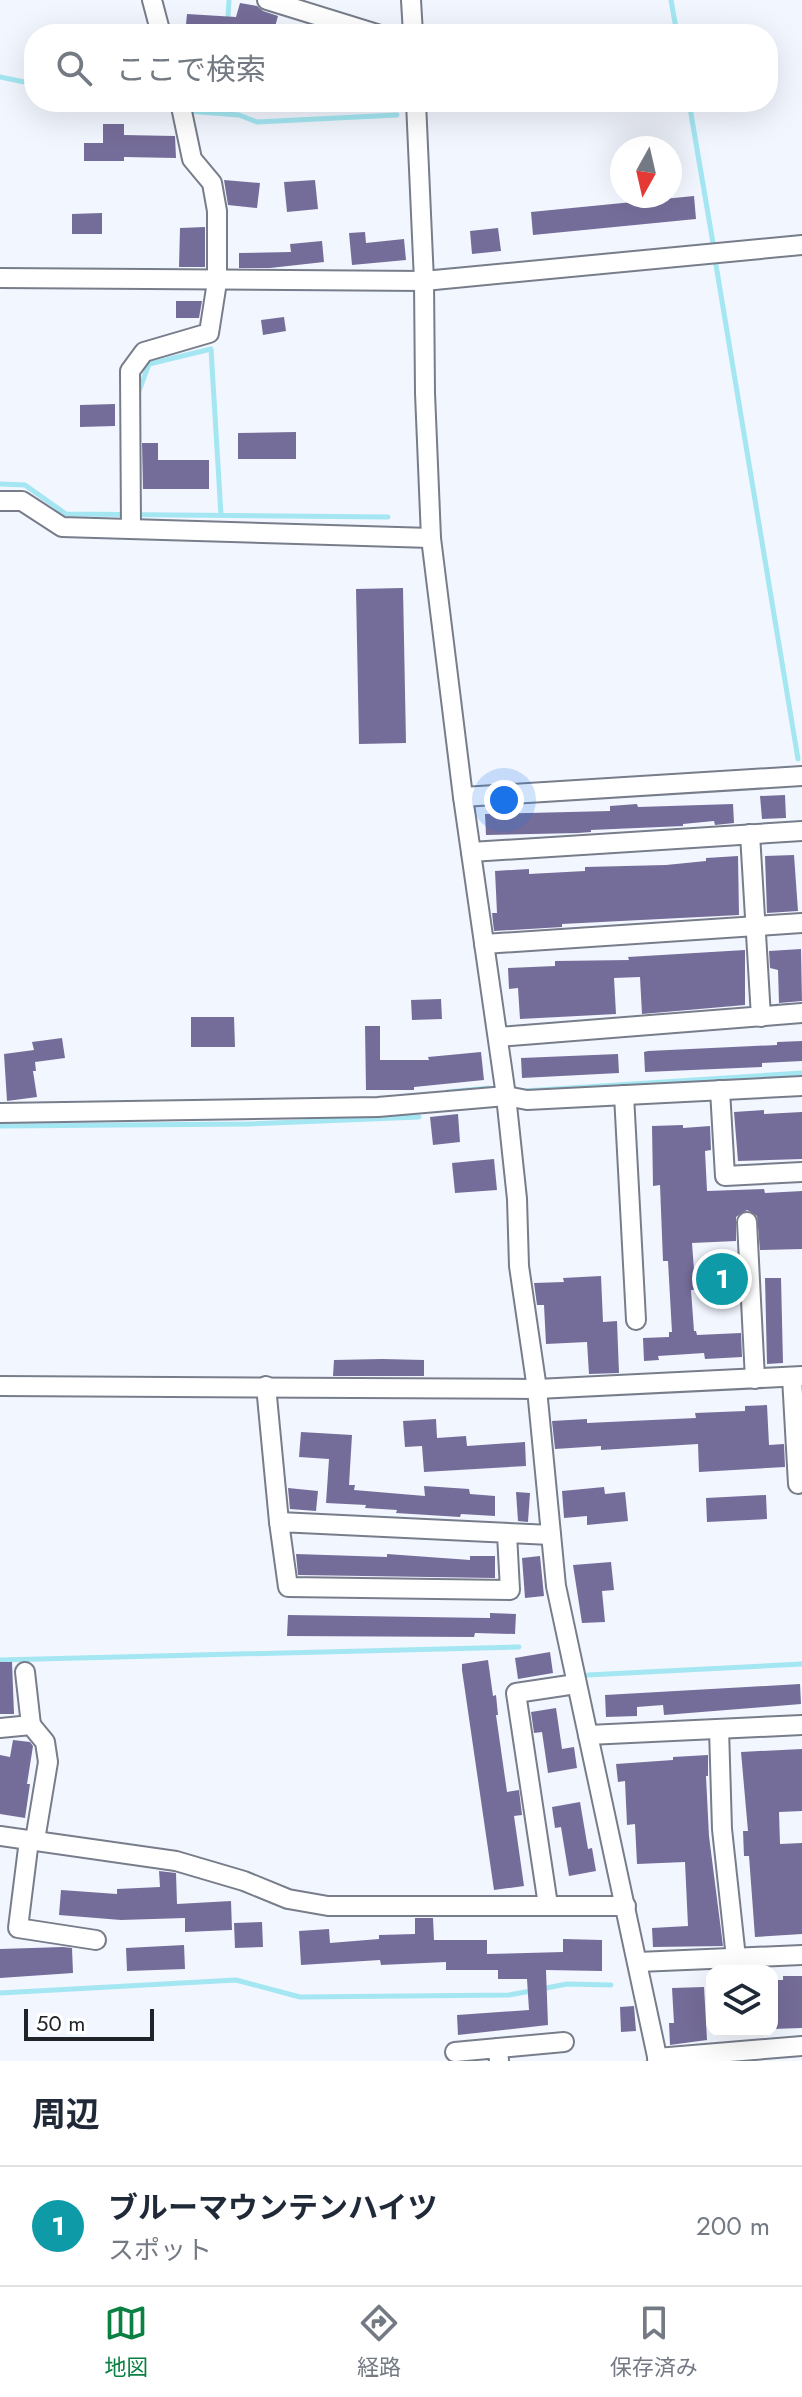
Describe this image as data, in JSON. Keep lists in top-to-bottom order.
{
  "scale_bar": "50 m",
  "north": "bottom",
  "page": {
    "search": "ここで検索",
    "pins": "1",
    "scale": "50 m",
    "heading": "周辺",
    "list": [
      {
        "mark": "1",
        "name": "ブルーマウンテンハイツ",
        "note": "スポット",
        "value": "200 m"
      }
    ],
    "nav": ["地図", "経路", "保存済み"]
  }
}
